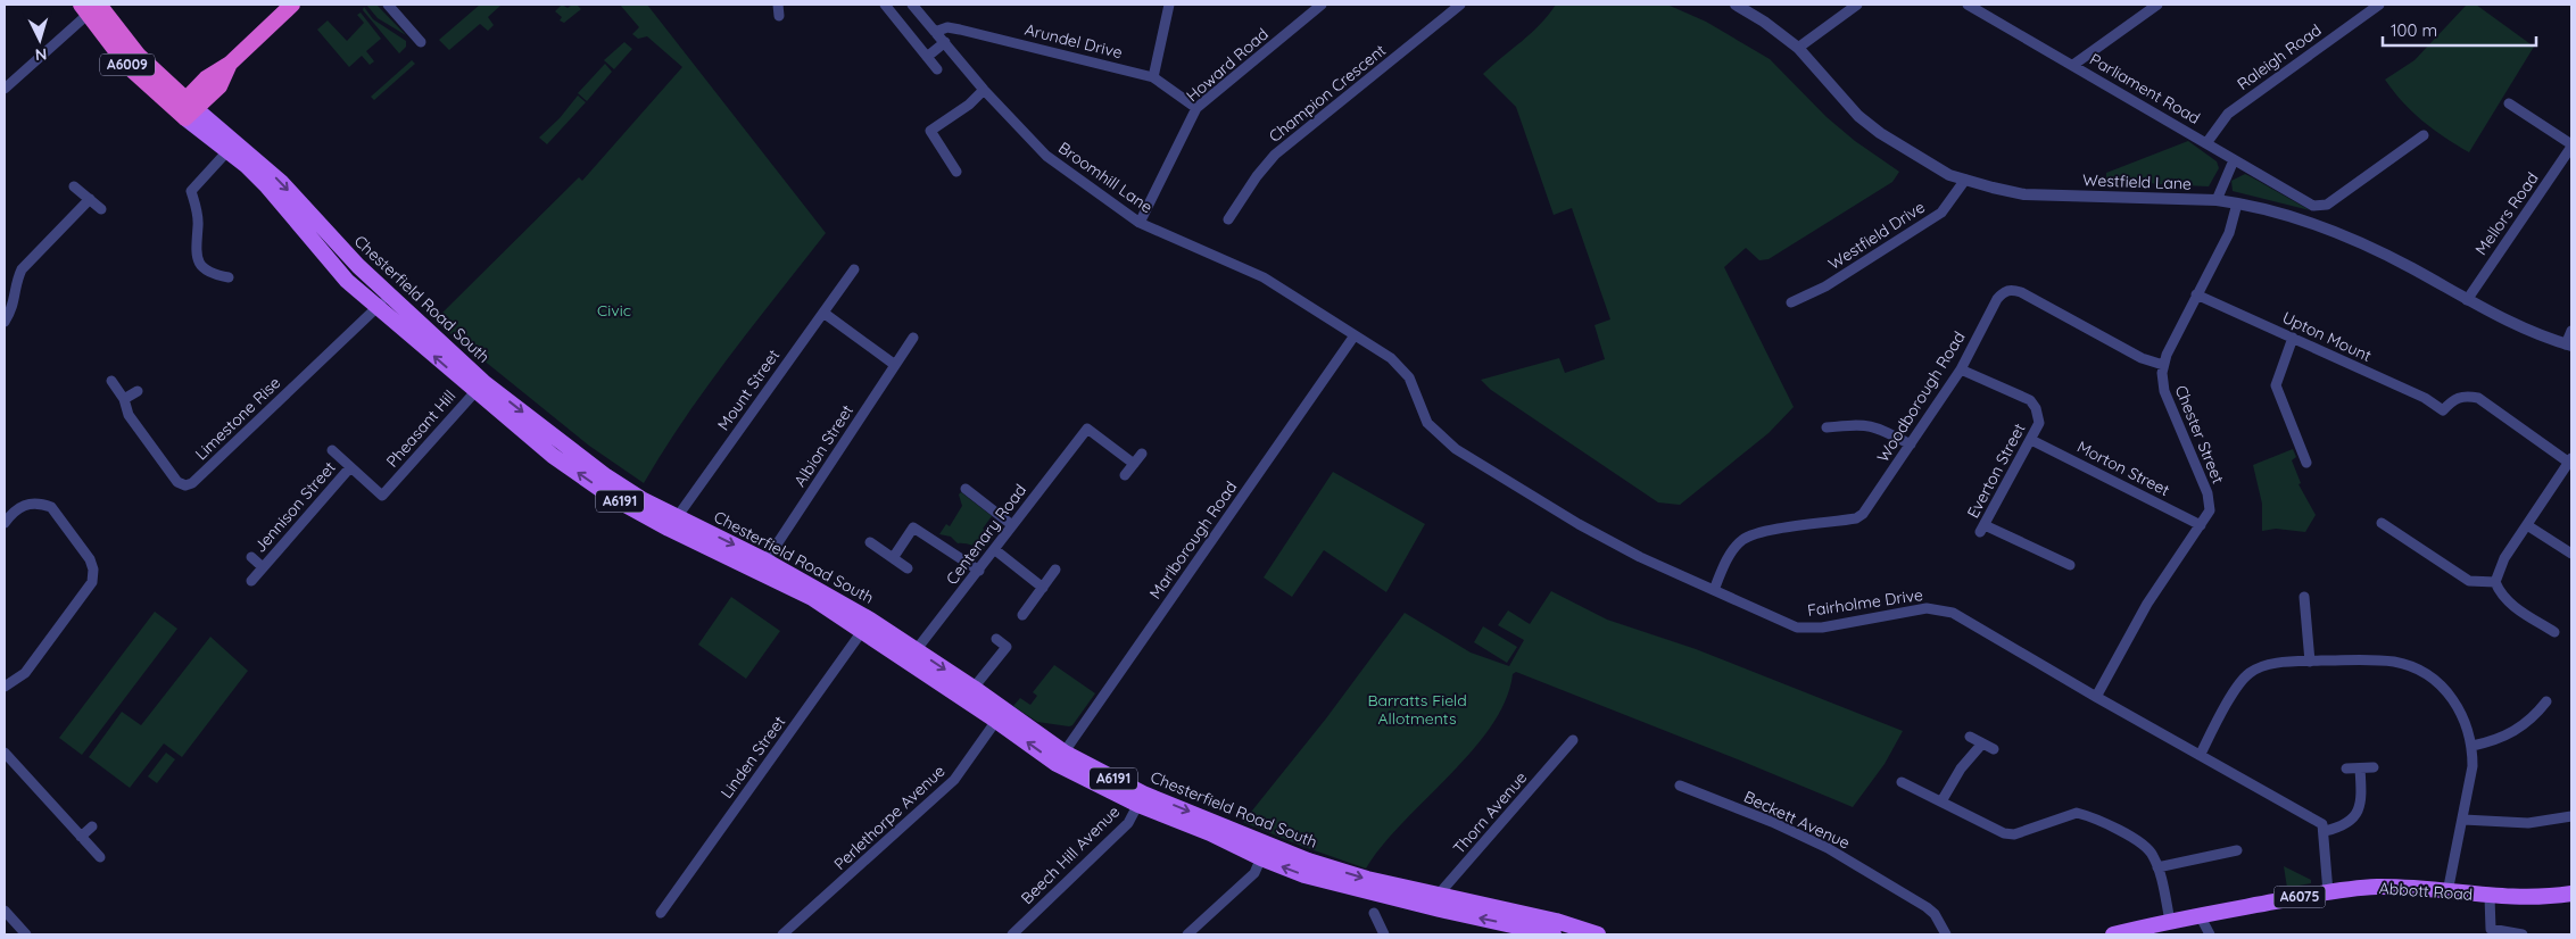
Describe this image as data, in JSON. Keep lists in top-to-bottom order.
{
  "streets": {
    "highway": ["A6009", "Chesterfield Road South"],
    "main road": ["A6191", "Abbott Road", "A6075"],
    "street": [
      "Arundel Drive",
      "Raleigh Road",
      "Howard Road",
      "Parliament Road",
      "Champion Crescent",
      "Broomhill Lane",
      "Westfield Lane",
      "Mellors Road",
      "Westfield Drive",
      "Upton Mount",
      "Mount Street",
      "Woodborough Road",
      "Limestone Rise",
      "Pheasant Hill",
      "Chester Street",
      "Albion Street",
      "Morton Street",
      "Everton Street",
      "Jennison Street",
      "Centenary Road",
      "Marlborough Road",
      "Fairholme Drive",
      "Linden Street",
      "Thorn Avenue",
      "Perlethorpe Avenue",
      "Beckett Avenue",
      "Beech Hill Avenue"
    ]
  },
  "crossings": [
    ["Arundel Drive", "Howard Road"],
    ["Arundel Drive", "Broomhill Lane"],
    ["Raleigh Road", "Parliament Road"],
    ["Howard Road", "Broomhill Lane"],
    ["Broomhill Lane", "Marlborough Road"],
    ["Broomhill Lane", "Fairholme Drive"],
    ["Westfield Lane", "Mellors Road"],
    ["Westfield Lane", "Westfield Drive"],
    ["Westfield Lane", "Chester Street"],
    ["Chesterfield Road South", "Mount Street"],
    ["Chesterfield Road South", "Limestone Rise"],
    ["Chesterfield Road South", "Pheasant Hill"],
    ["Chesterfield Road South", "Albion Street"],
    ["Chesterfield Road South", "Centenary Road"],
    ["Chesterfield Road South", "Marlborough Road"],
    ["Chesterfield Road South", "Linden Street"],
    ["Chesterfield Road South", "Thorn Avenue"],
    ["Chesterfield Road South", "Perlethorpe Avenue"],
    ["Chesterfield Road South", "Beech Hill Avenue"],
    ["Upton Mount", "Chester Street"],
    ["Woodborough Road", "Chester Street"],
    ["Woodborough Road", "Everton Street"],
    ["Woodborough Road", "Fairholme Drive"],
    ["Pheasant Hill", "Jennison Street"],
    ["Chester Street", "Morton Street"],
    ["Chester Street", "Fairholme Drive"],
    ["Morton Street", "Everton Street"],
    ["Marlborough Road", "Fairholme Drive"]
  ],
  "parks": ["Civic", "Barratts Field Allotments"],
  "scale_bar": "100 m",
  "north": "bottom"
}
